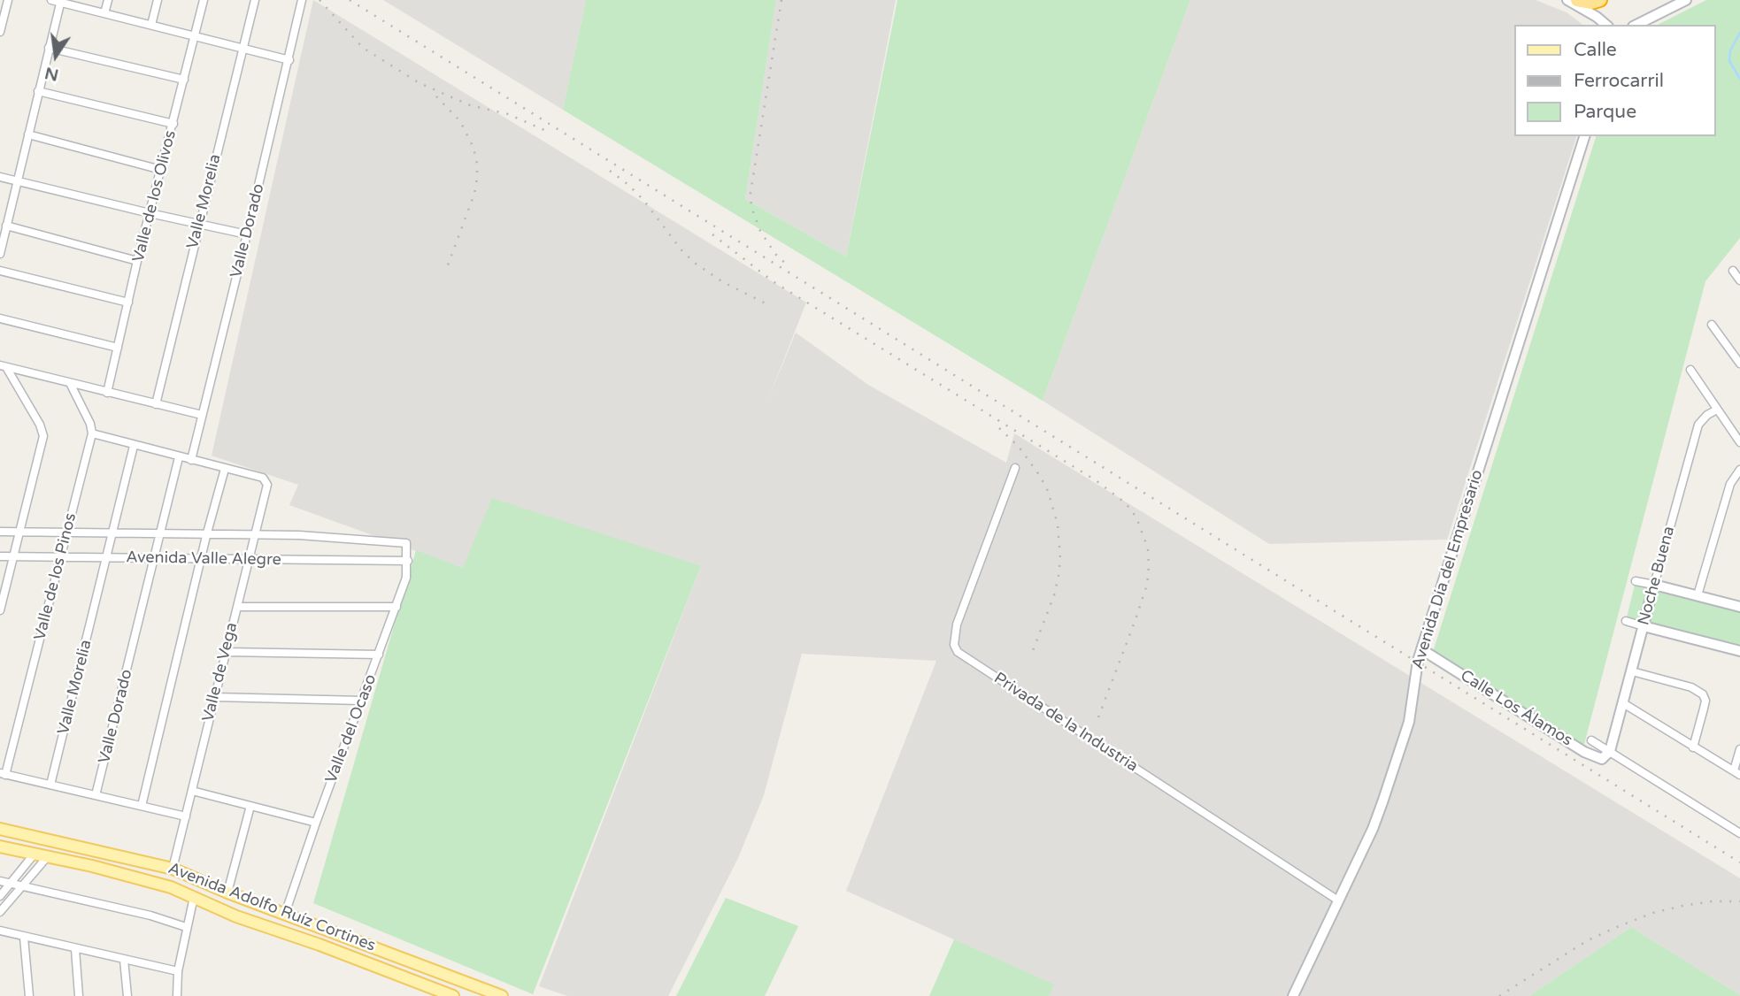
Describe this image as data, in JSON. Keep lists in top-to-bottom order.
{
  "streets": {
    "main road": ["Avenida Adolfo Ruíz Cortines"],
    "street": [
      "Valle de los Olivos",
      "Valle Morelia",
      "Valle Dorado",
      "Avenida Valle Alegre",
      "Avenida Día del Empresario",
      "Noche Buena",
      "Valle de los Pinos",
      "Valle de Vega",
      "Calle Los Álamos",
      "Privada de la Industria",
      "Valle del Ocaso"
    ]
  },
  "crossings": [
    ["Valle Morelia", "Avenida Valle Alegre"],
    ["Valle Dorado", "Avenida Valle Alegre"],
    ["Avenida Valle Alegre", "Valle de los Pinos"],
    ["Avenida Valle Alegre", "Valle de Vega"],
    ["Avenida Valle Alegre", "Valle del Ocaso"],
    ["Avenida Día del Empresario", "Calle Los Álamos"],
    ["Avenida Día del Empresario", "Privada de la Industria"],
    ["Noche Buena", "Calle Los Álamos"],
    ["Valle de Vega", "Avenida Adolfo Ruíz Cortines"],
    ["Valle del Ocaso", "Avenida Adolfo Ruíz Cortines"]
  ],
  "legend": ["Calle", "Ferrocarril", "Parque"],
  "north": "bottom"
}
